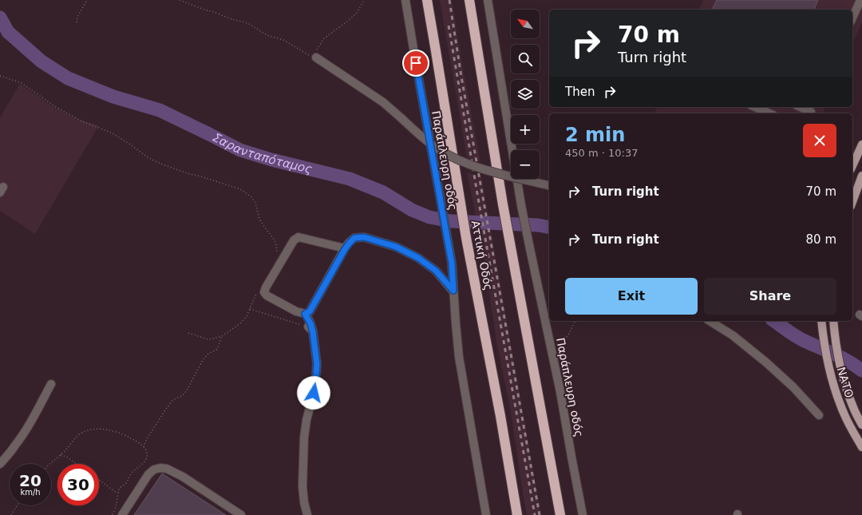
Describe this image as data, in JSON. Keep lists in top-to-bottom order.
{
  "streets": {
    "highway": ["Αττική Οδός"],
    "main road": ["ΝΑΤΟ"],
    "street": ["Παράπλευρη οδός"]
  },
  "water": ["Σαρανταπόταμος"],
  "north": "top left",
  "page": {
    "map_buttons": ["+", "−"],
    "turn": ["70 m", "Turn right"],
    "then": "Then",
    "heading": ["2 min", "450 m · 10:37"],
    "list": [
      {
        "name": "Turn right",
        "value": "70 m"
      },
      {
        "name": "Turn right",
        "value": "80 m"
      }
    ],
    "buttons": ["Exit", "Share"],
    "speed": "20 km/h",
    "limit": "30"
  }
}
